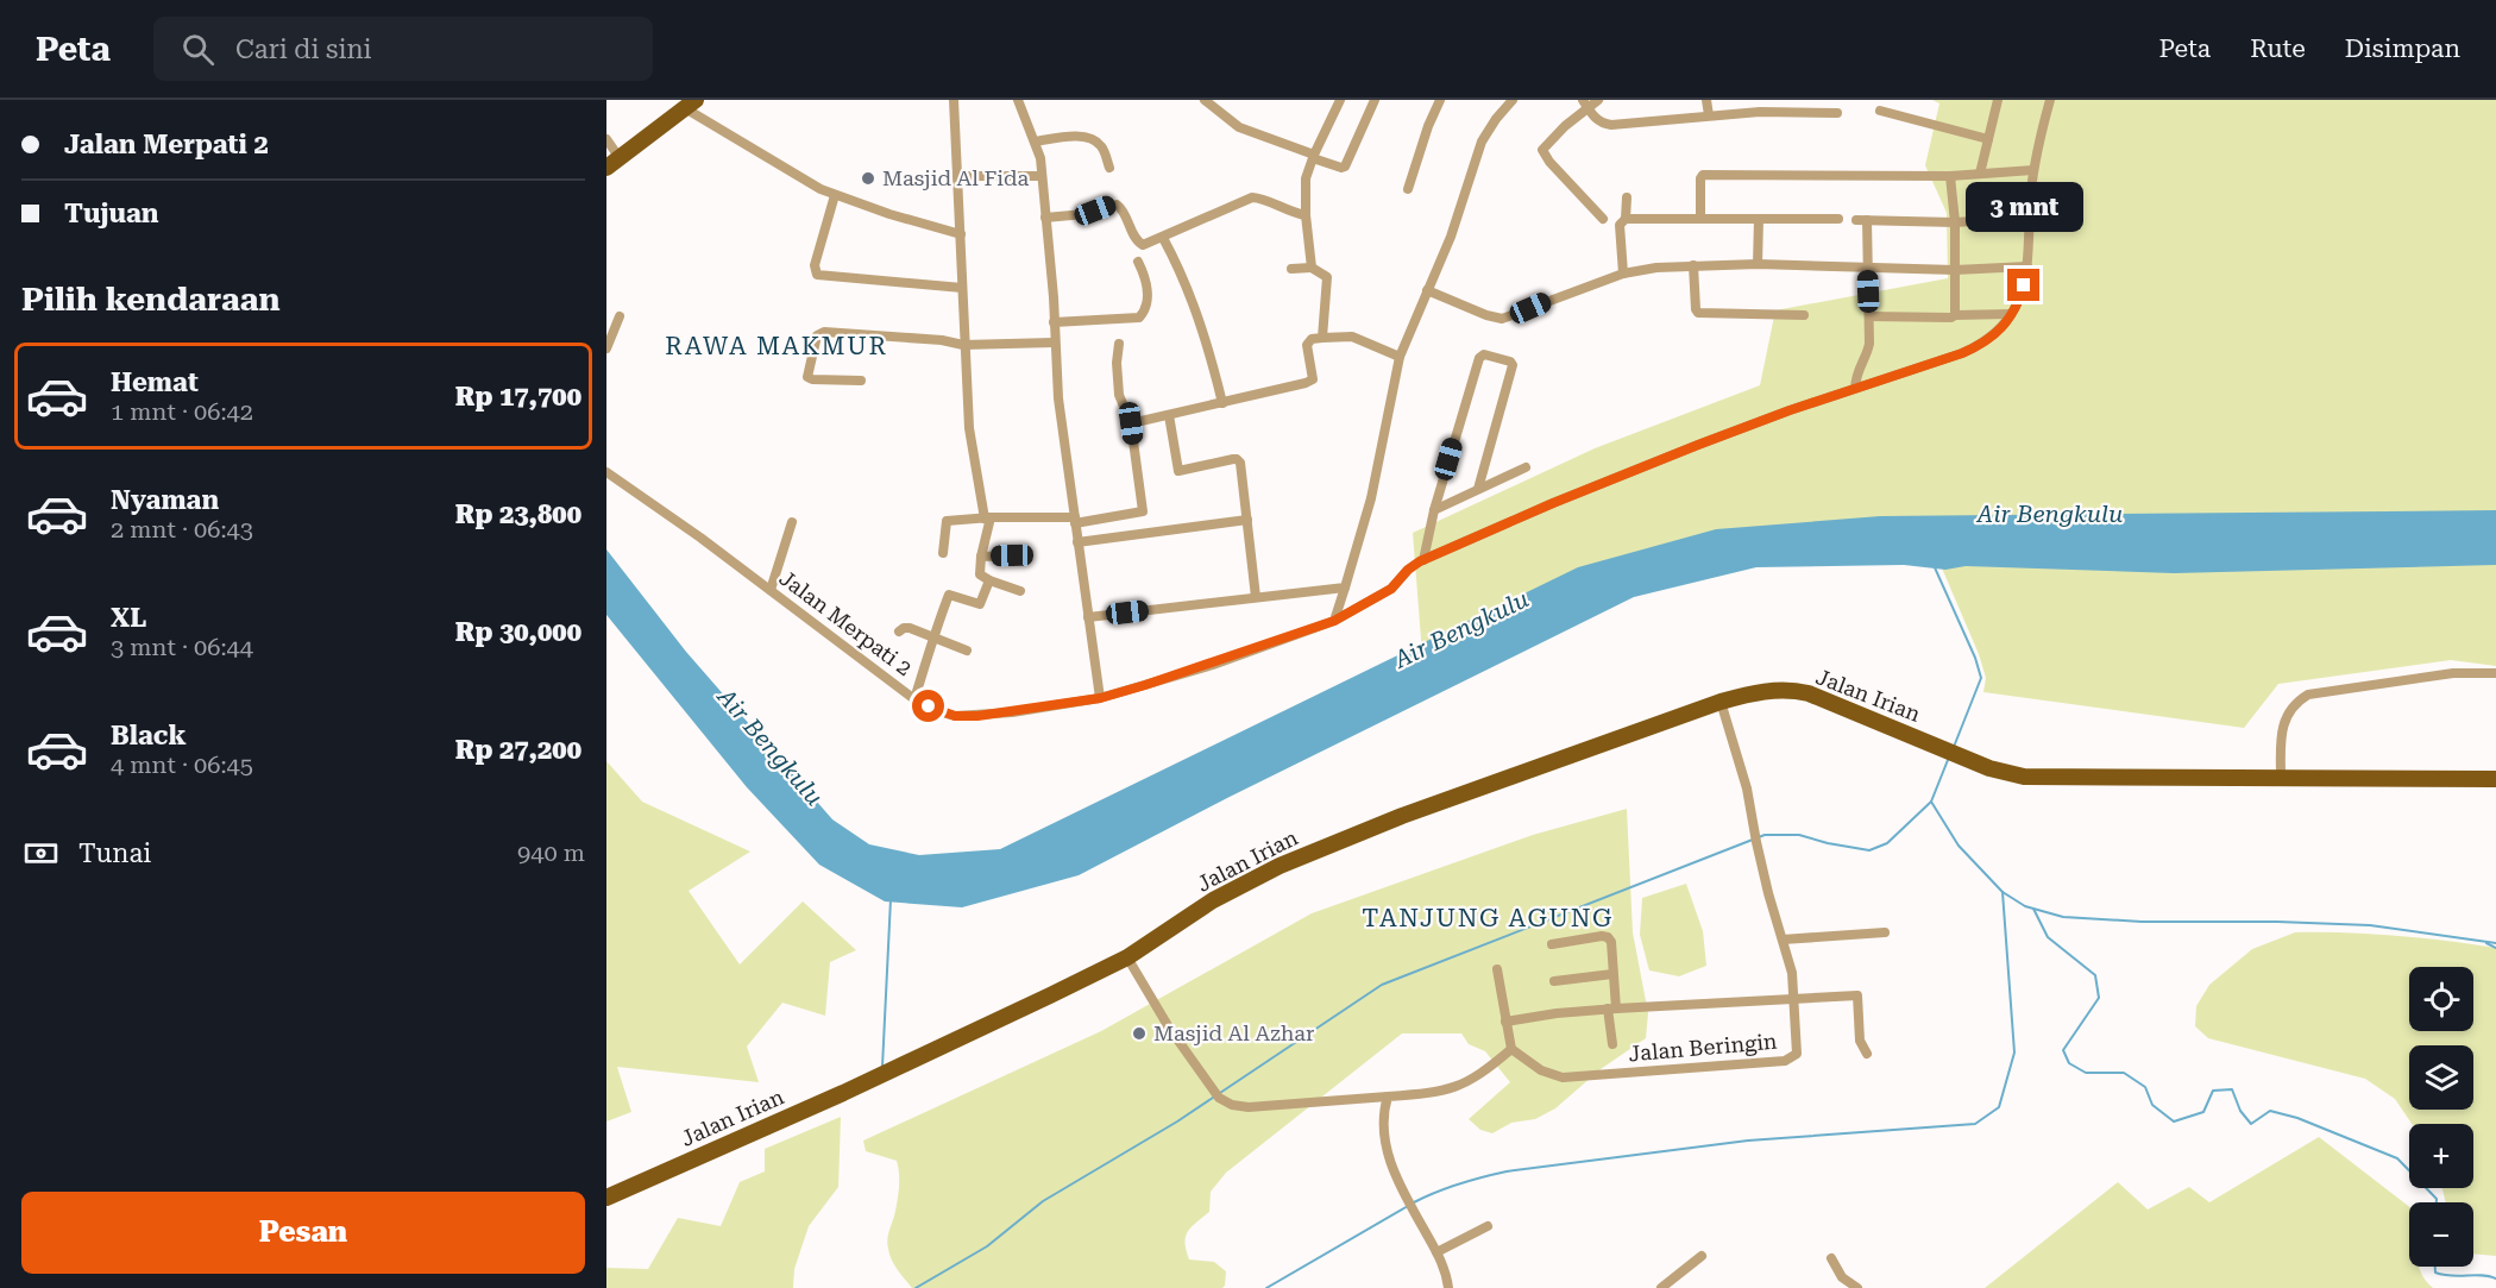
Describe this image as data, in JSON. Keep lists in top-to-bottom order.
{
  "streets": {
    "main road": ["Jalan Irian"],
    "street": ["Jalan Merpati 2", "Jalan Beringin"]
  },
  "crossings": [
    ["Jalan Irian", "Jalan Beringin"]
  ],
  "districts": ["RAWA MAKMUR", "TANJUNG AGUNG"],
  "water": ["Air Bengkulu"],
  "places": ["Masjid Al Fida", "Masjid Al Azhar"],
  "page": {
    "header": "Peta",
    "search": "Cari di sini",
    "nav": ["Peta", "Rute", "Disimpan"],
    "banner": ["Jalan Merpati 2", "Tujuan"],
    "bubble": "3 mnt",
    "heading": "Pilih kendaraan",
    "list": [
      {
        "name": "Hemat",
        "note": "1 mnt · 06:42",
        "value": "Rp 17,700"
      },
      {
        "name": "Nyaman",
        "note": "2 mnt · 06:43",
        "value": "Rp 23,800"
      },
      {
        "name": "XL",
        "note": "3 mnt · 06:44",
        "value": "Rp 30,000"
      },
      {
        "name": "Black",
        "note": "4 mnt · 06:45",
        "value": "Rp 27,200"
      }
    ],
    "pay": ["Tunai", "940 m"],
    "map_buttons": ["+", "−"],
    "buttons": "Pesan"
  }
}
